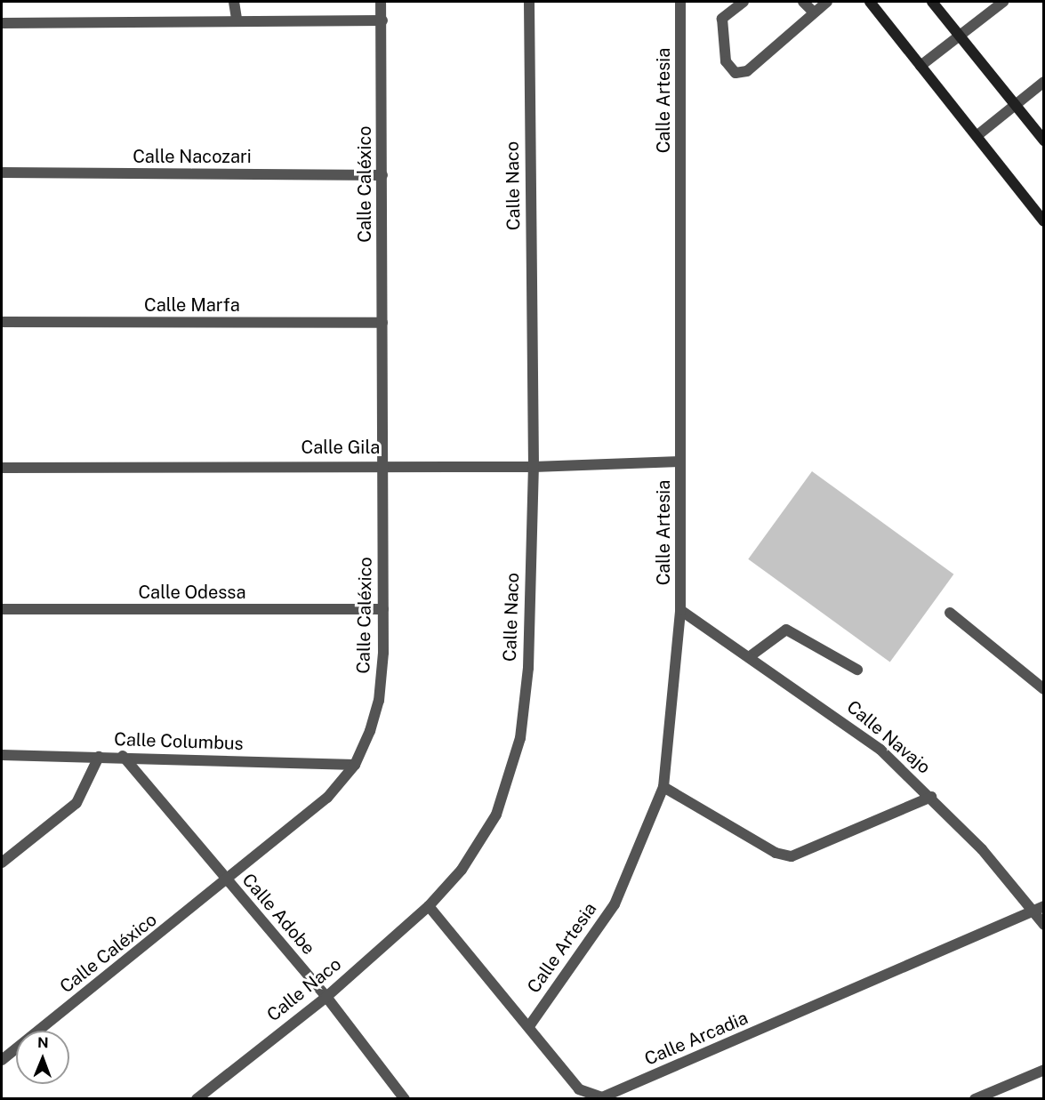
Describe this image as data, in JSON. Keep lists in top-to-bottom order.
{
  "streets": {
    "street": [
      "Calle Artesia",
      "Calle Nacozari",
      "Calle Caléxico",
      "Calle Naco",
      "Calle Marfa",
      "Calle Gila",
      "Calle Odessa",
      "Calle Navajo",
      "Calle Columbus",
      "Calle Adobe",
      "Calle Arcadia"
    ]
  },
  "crossings": [
    ["Calle Artesia", "Calle Gila"],
    ["Calle Artesia", "Calle Navajo"],
    ["Calle Artesia", "Calle Arcadia"],
    ["Calle Nacozari", "Calle Caléxico"],
    ["Calle Caléxico", "Calle Marfa"],
    ["Calle Caléxico", "Calle Gila"],
    ["Calle Caléxico", "Calle Odessa"],
    ["Calle Caléxico", "Calle Columbus"],
    ["Calle Caléxico", "Calle Adobe"],
    ["Calle Naco", "Calle Gila"],
    ["Calle Naco", "Calle Adobe"],
    ["Calle Naco", "Calle Arcadia"],
    ["Calle Navajo", "Calle Arcadia"],
    ["Calle Columbus", "Calle Adobe"]
  ],
  "north": "top"
}
